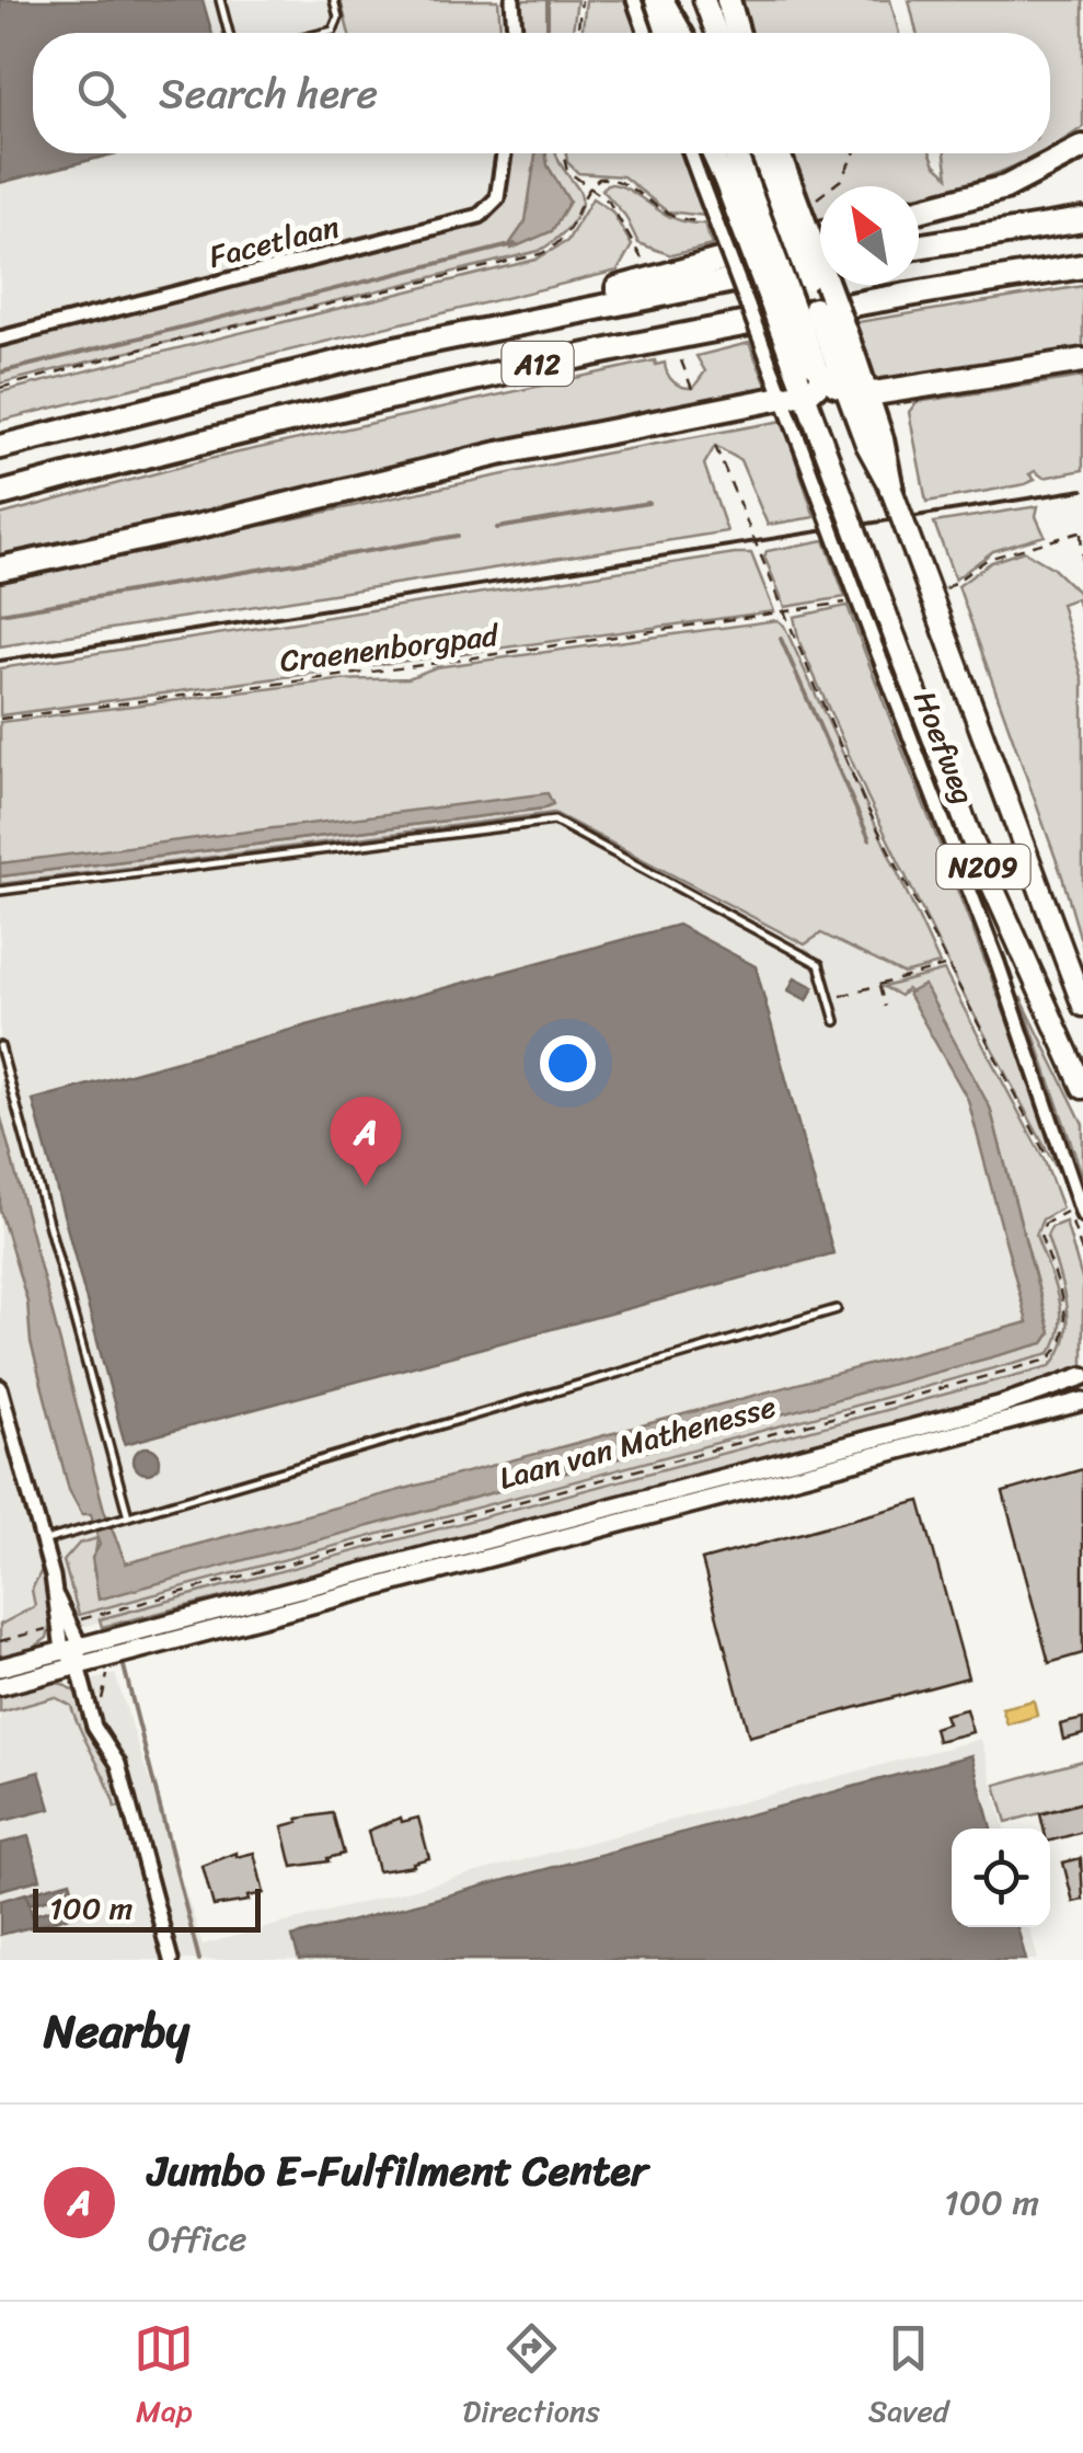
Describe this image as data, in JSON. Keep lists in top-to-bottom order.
{
  "streets": {
    "highway": ["A12", "N209"],
    "main road": ["Hoefweg"],
    "street": ["Facetlaan", "Laan van Mathenesse"],
    "path": ["Craenenborgpad"]
  },
  "crossings": [
    ["Hoefweg", "N209"]
  ],
  "scale_bar": "100 m",
  "north": "top left",
  "page": {
    "search": "Search here",
    "pins": "A",
    "scale": "100 m",
    "heading": "Nearby",
    "list": [
      {
        "mark": "A",
        "name": "Jumbo E-Fulfilment Center",
        "note": "Office",
        "value": "100 m"
      }
    ],
    "nav": ["Map", "Directions", "Saved"]
  }
}
